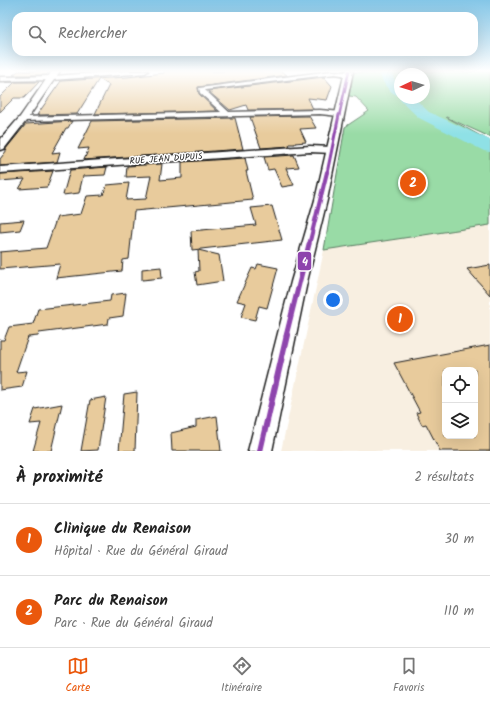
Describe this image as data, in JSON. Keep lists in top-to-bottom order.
{
  "streets": {
    "street": ["RUE JEAN DUPUIS"]
  },
  "lines": ["transit line 4"],
  "north": "left",
  "page": {
    "search": "Rechercher",
    "pins": ["2", "1"],
    "heading": ["À proximité", "2 résultats"],
    "list": [
      {
        "mark": "1",
        "name": "Clinique du Renaison",
        "note": "Hôpital · Rue du Général Giraud",
        "value": "30 m"
      },
      {
        "mark": "2",
        "name": "Parc du Renaison",
        "note": "Parc · Rue du Général Giraud",
        "value": "110 m"
      }
    ],
    "nav": ["Carte", "Itinéraire", "Favoris"]
  }
}
